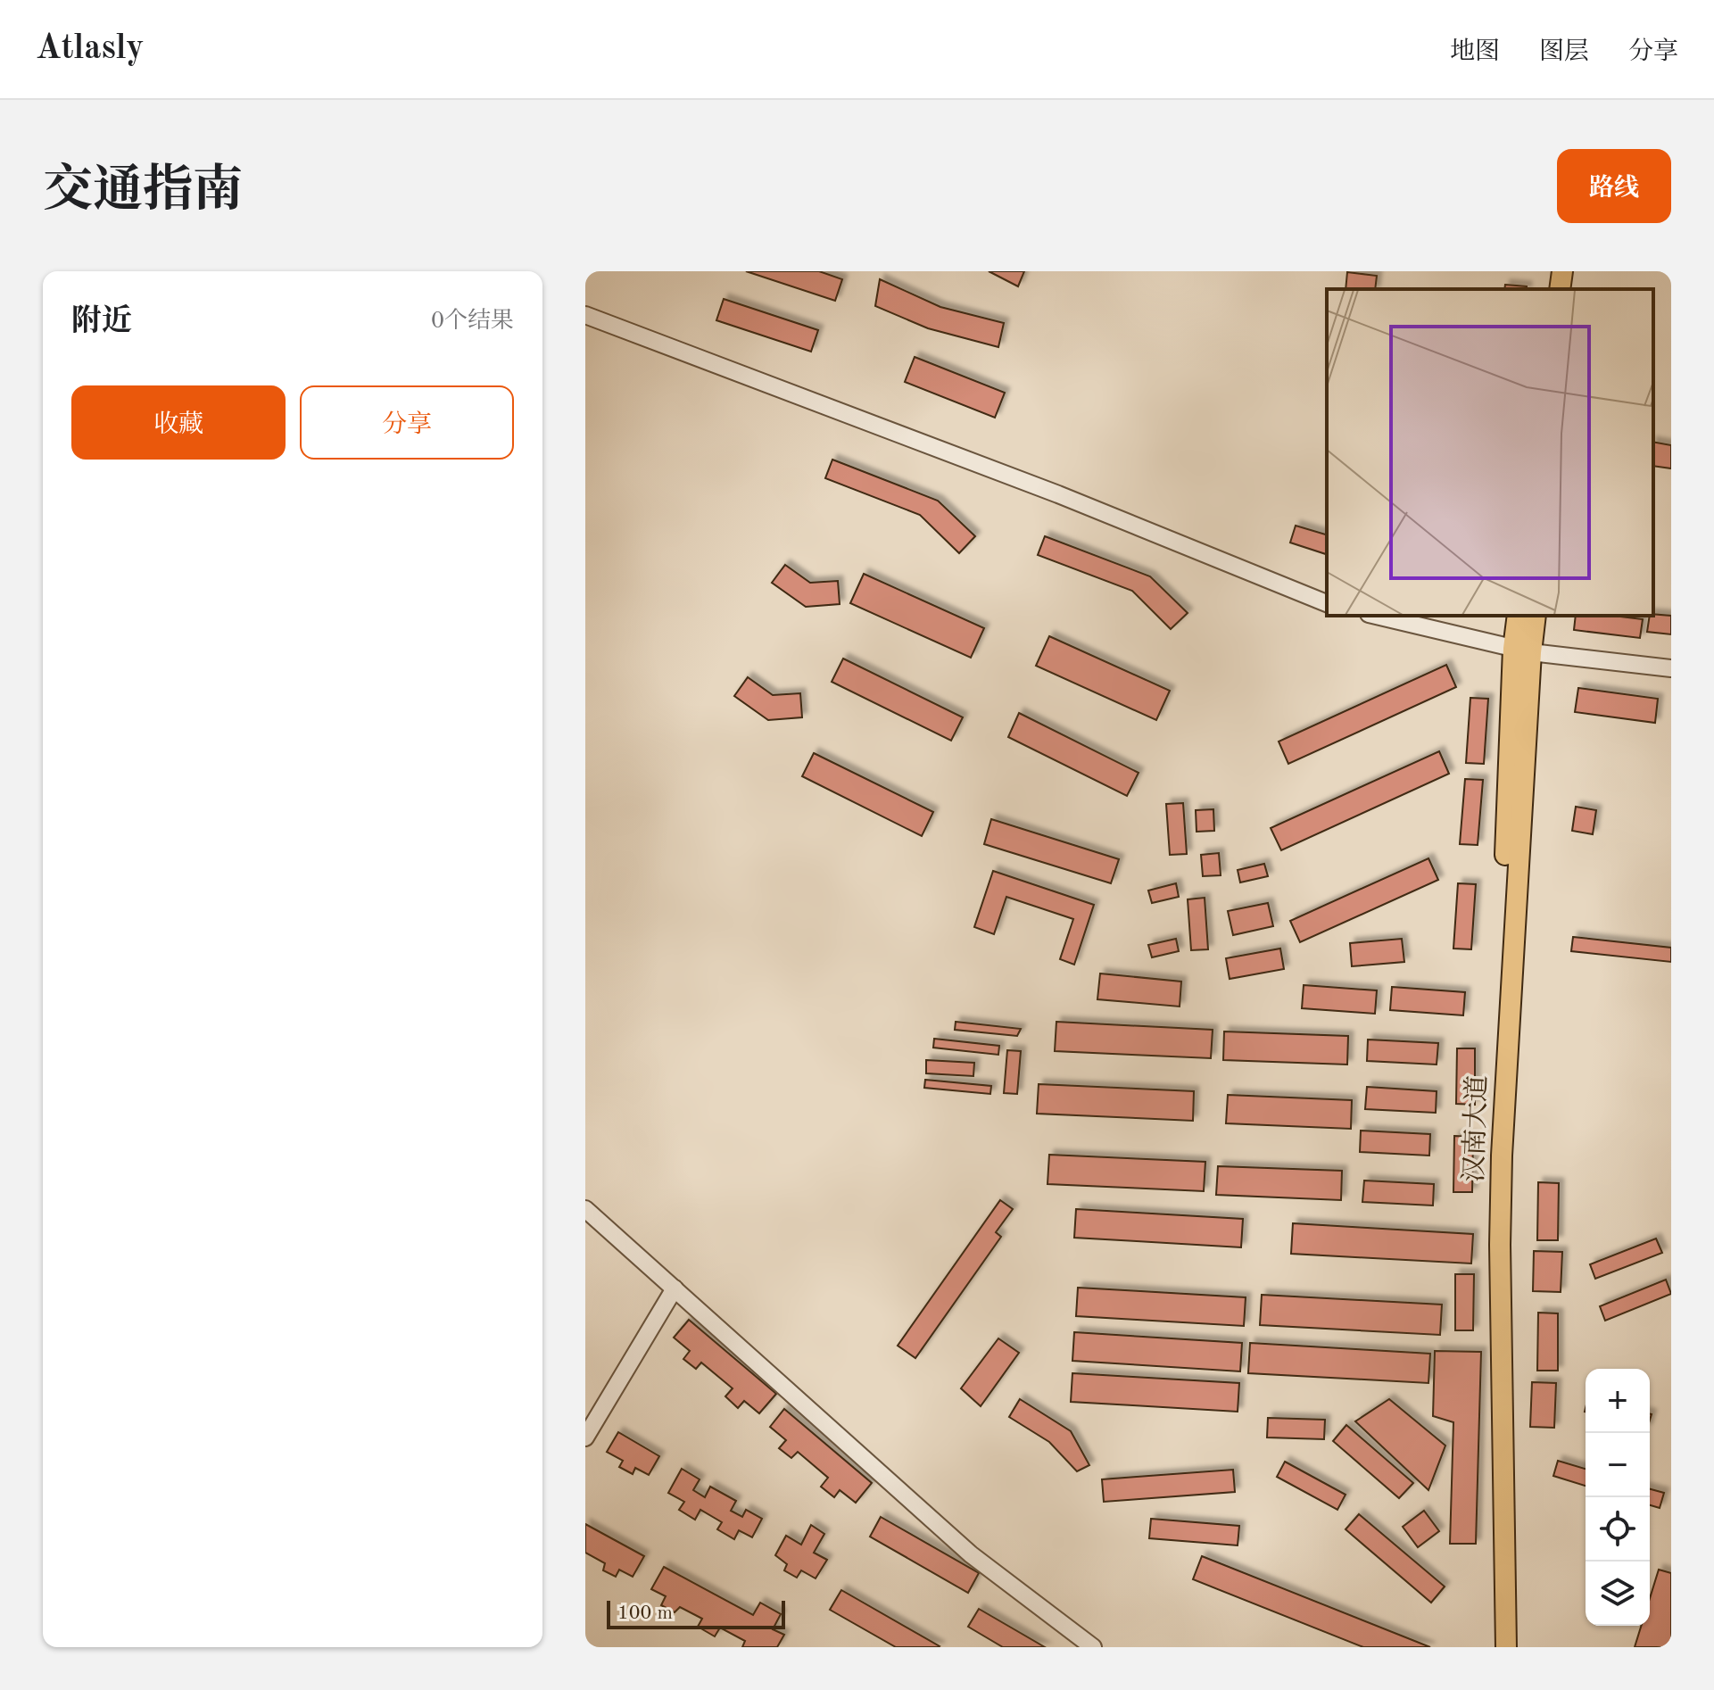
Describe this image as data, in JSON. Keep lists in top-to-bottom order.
{
  "streets": {
    "main road": ["汉南大道"]
  },
  "scale_bar": "100 m",
  "page": {
    "header": "Atlasly",
    "nav": ["地图", "图层", "分享"],
    "title": "交通指南",
    "buttons": [
      "路线",
      ["收藏", "分享"]
    ],
    "heading": ["附近", "0个结果"],
    "map_buttons": ["+", "−"],
    "scale": "100 m"
  }
}
